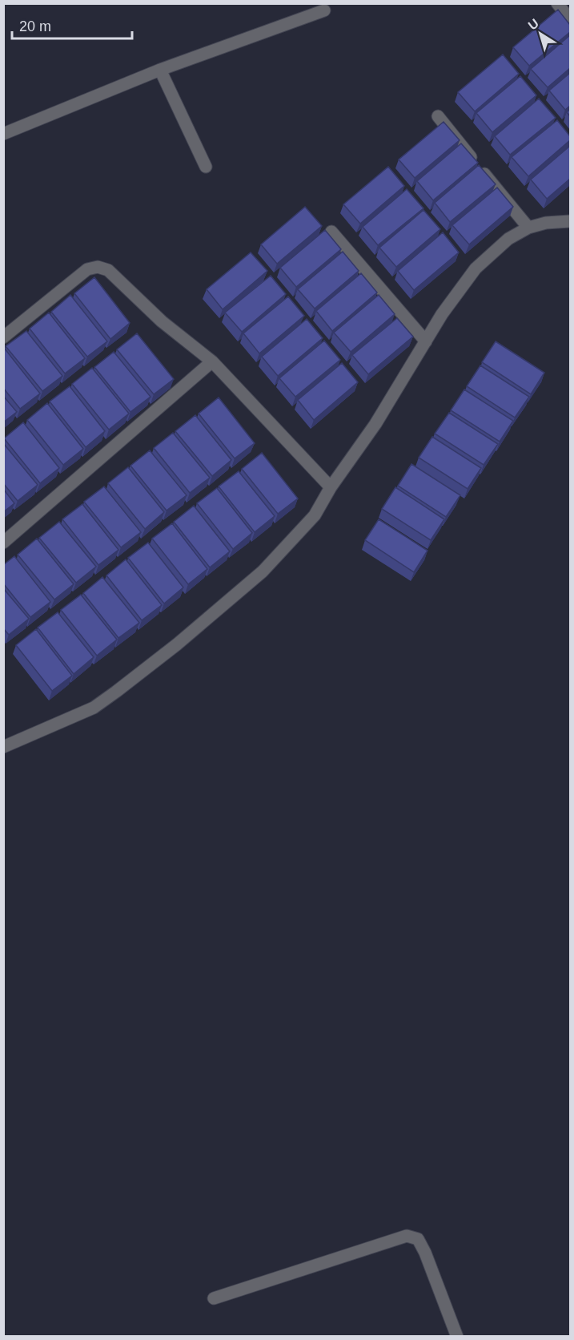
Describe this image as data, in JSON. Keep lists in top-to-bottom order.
{
  "scale_bar": "20 m",
  "north": "top left"
}
